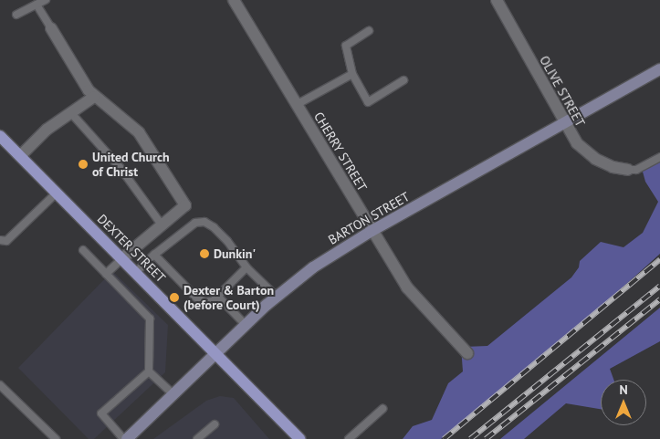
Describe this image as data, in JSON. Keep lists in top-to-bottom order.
{
  "streets": {
    "main road": ["BARTON STREET", "DEXTER STREET"],
    "street": ["OLIVE STREET", "CHERRY STREET"]
  },
  "crossings": [
    ["OLIVE STREET", "BARTON STREET"],
    ["CHERRY STREET", "BARTON STREET"],
    ["BARTON STREET", "DEXTER STREET"]
  ],
  "places": ["United Church of Christ", "Dunkin'", "Dexter & Barton (before Court)"],
  "north": "top"
}
